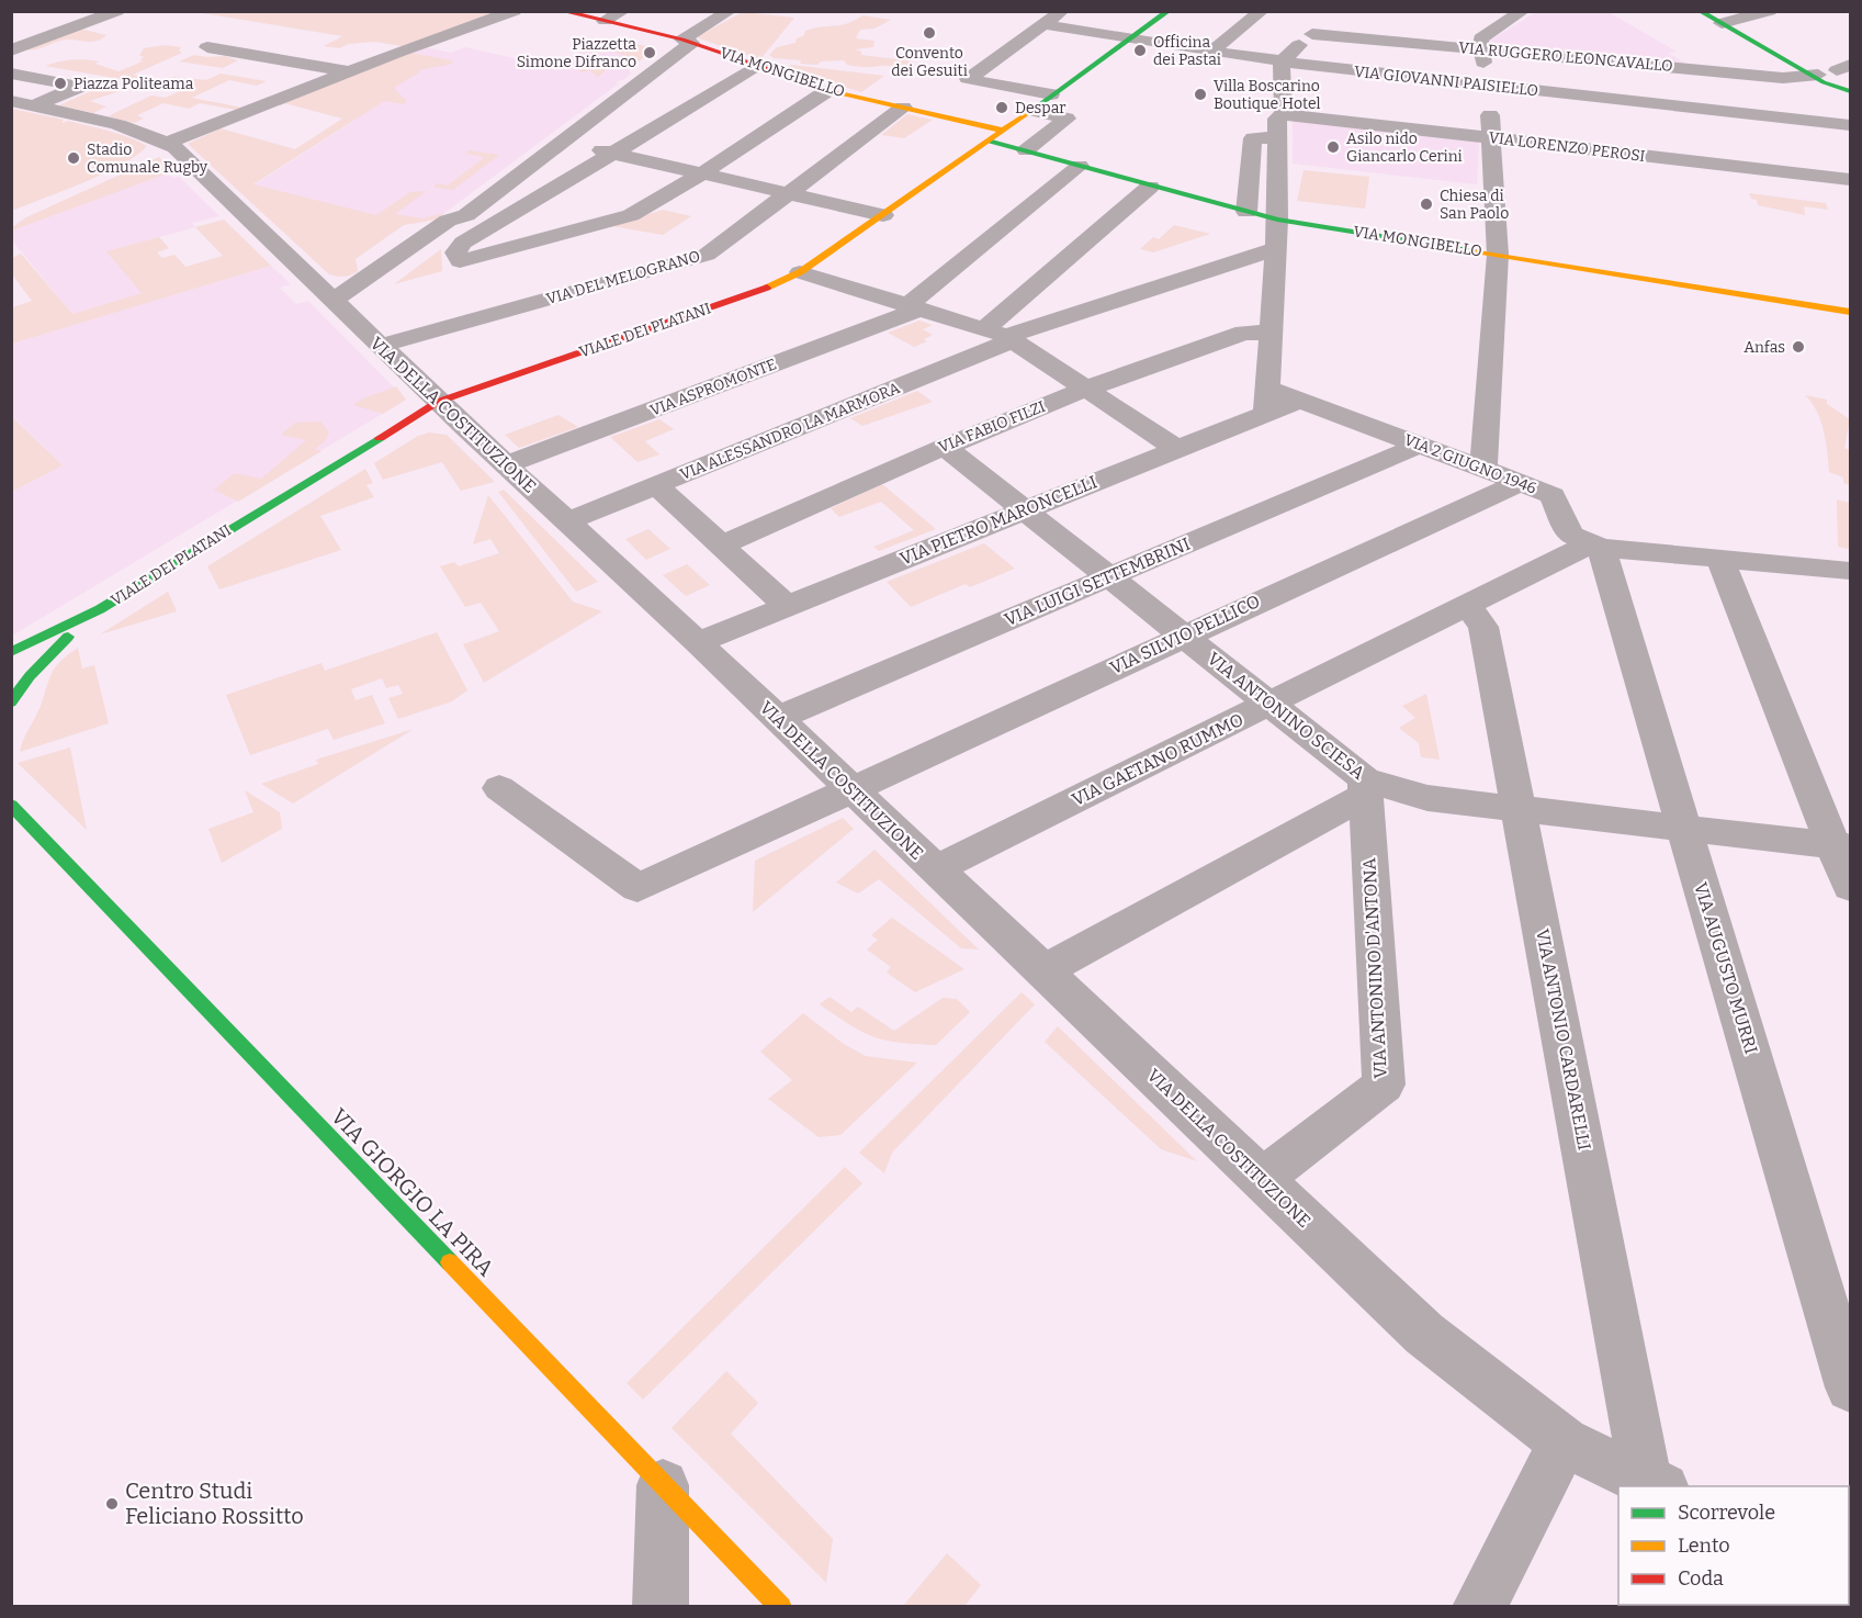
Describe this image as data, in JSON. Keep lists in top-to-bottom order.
{
  "streets": {
    "street": [
      "VIA RUGGERO LEONCAVALLO",
      "VIA MONGIBELLO",
      "VIA GIOVANNI PAISIELLO",
      "VIA LORENZO PEROSI",
      "VIA DEL MELOGRANO",
      "VIALE DEI PLATANI",
      "VIA ASPROMONTE",
      "VIA DELLA COSTITUZIONE",
      "VIA FABIO FILZI",
      "VIA ALESSANDRO LA MARMORA",
      "VIA 2 GIUGNO 1946",
      "VIA PIETRO MARONCELLI",
      "VIA LUIGI SETTEMBRINI",
      "VIA SILVIO PELLICO",
      "VIA ANTONINO SCIESA",
      "VIA GAETANO RUMMO",
      "VIA ANTONINO D'ANTONA",
      "VIA AUGUSTO MURRI",
      "VIA ANTONIO CARDARELLI",
      "VIA GIORGIO LA PIRA"
    ]
  },
  "crossings": [
    ["VIA RUGGERO LEONCAVALLO", "VIA GIOVANNI PAISIELLO"],
    ["VIA MONGIBELLO", "VIA DEL MELOGRANO"],
    ["VIA MONGIBELLO", "VIALE DEI PLATANI"],
    ["VIA MONGIBELLO", "VIA ASPROMONTE"],
    ["VIA MONGIBELLO", "VIA ALESSANDRO LA MARMORA"],
    ["VIA GIOVANNI PAISIELLO", "VIALE DEI PLATANI"],
    ["VIA DEL MELOGRANO", "VIA DELLA COSTITUZIONE"],
    ["VIALE DEI PLATANI", "VIA DELLA COSTITUZIONE"],
    ["VIA ASPROMONTE", "VIA DELLA COSTITUZIONE"],
    ["VIA DELLA COSTITUZIONE", "VIA ALESSANDRO LA MARMORA"],
    ["VIA DELLA COSTITUZIONE", "VIA PIETRO MARONCELLI"],
    ["VIA DELLA COSTITUZIONE", "VIA LUIGI SETTEMBRINI"],
    ["VIA DELLA COSTITUZIONE", "VIA SILVIO PELLICO"],
    ["VIA DELLA COSTITUZIONE", "VIA GAETANO RUMMO"],
    ["VIA DELLA COSTITUZIONE", "VIA ANTONINO D'ANTONA"],
    ["VIA DELLA COSTITUZIONE", "VIA ANTONIO CARDARELLI"],
    ["VIA FABIO FILZI", "VIA ANTONINO SCIESA"],
    ["VIA 2 GIUGNO 1946", "VIA PIETRO MARONCELLI"],
    ["VIA 2 GIUGNO 1946", "VIA LUIGI SETTEMBRINI"],
    ["VIA 2 GIUGNO 1946", "VIA SILVIO PELLICO"],
    ["VIA 2 GIUGNO 1946", "VIA GAETANO RUMMO"],
    ["VIA 2 GIUGNO 1946", "VIA AUGUSTO MURRI"],
    ["VIA PIETRO MARONCELLI", "VIA ANTONINO SCIESA"],
    ["VIA LUIGI SETTEMBRINI", "VIA ANTONINO SCIESA"],
    ["VIA SILVIO PELLICO", "VIA ANTONINO SCIESA"],
    ["VIA ANTONINO SCIESA", "VIA GAETANO RUMMO"],
    ["VIA ANTONINO SCIESA", "VIA ANTONINO D'ANTONA"],
    ["VIA ANTONINO SCIESA", "VIA AUGUSTO MURRI"],
    ["VIA ANTONINO SCIESA", "VIA ANTONIO CARDARELLI"],
    ["VIA GAETANO RUMMO", "VIA AUGUSTO MURRI"],
    ["VIA GAETANO RUMMO", "VIA ANTONIO CARDARELLI"]
  ],
  "places": [
    "Convento dei Gesuiti",
    "Officina dei Pastai",
    "Piazzetta Simone Difranco",
    "Piazza Politeama",
    "Villa Boscarino Boutique Hotel",
    "Despar",
    "Asilo nido Giancarlo Cerini",
    "Stadio Comunale Rugby",
    "Chiesa di San Paolo",
    "Anfas",
    "Centro Studi Feliciano Rossitto"
  ],
  "legend": ["Scorrevole", "Lento", "Coda"]
}
